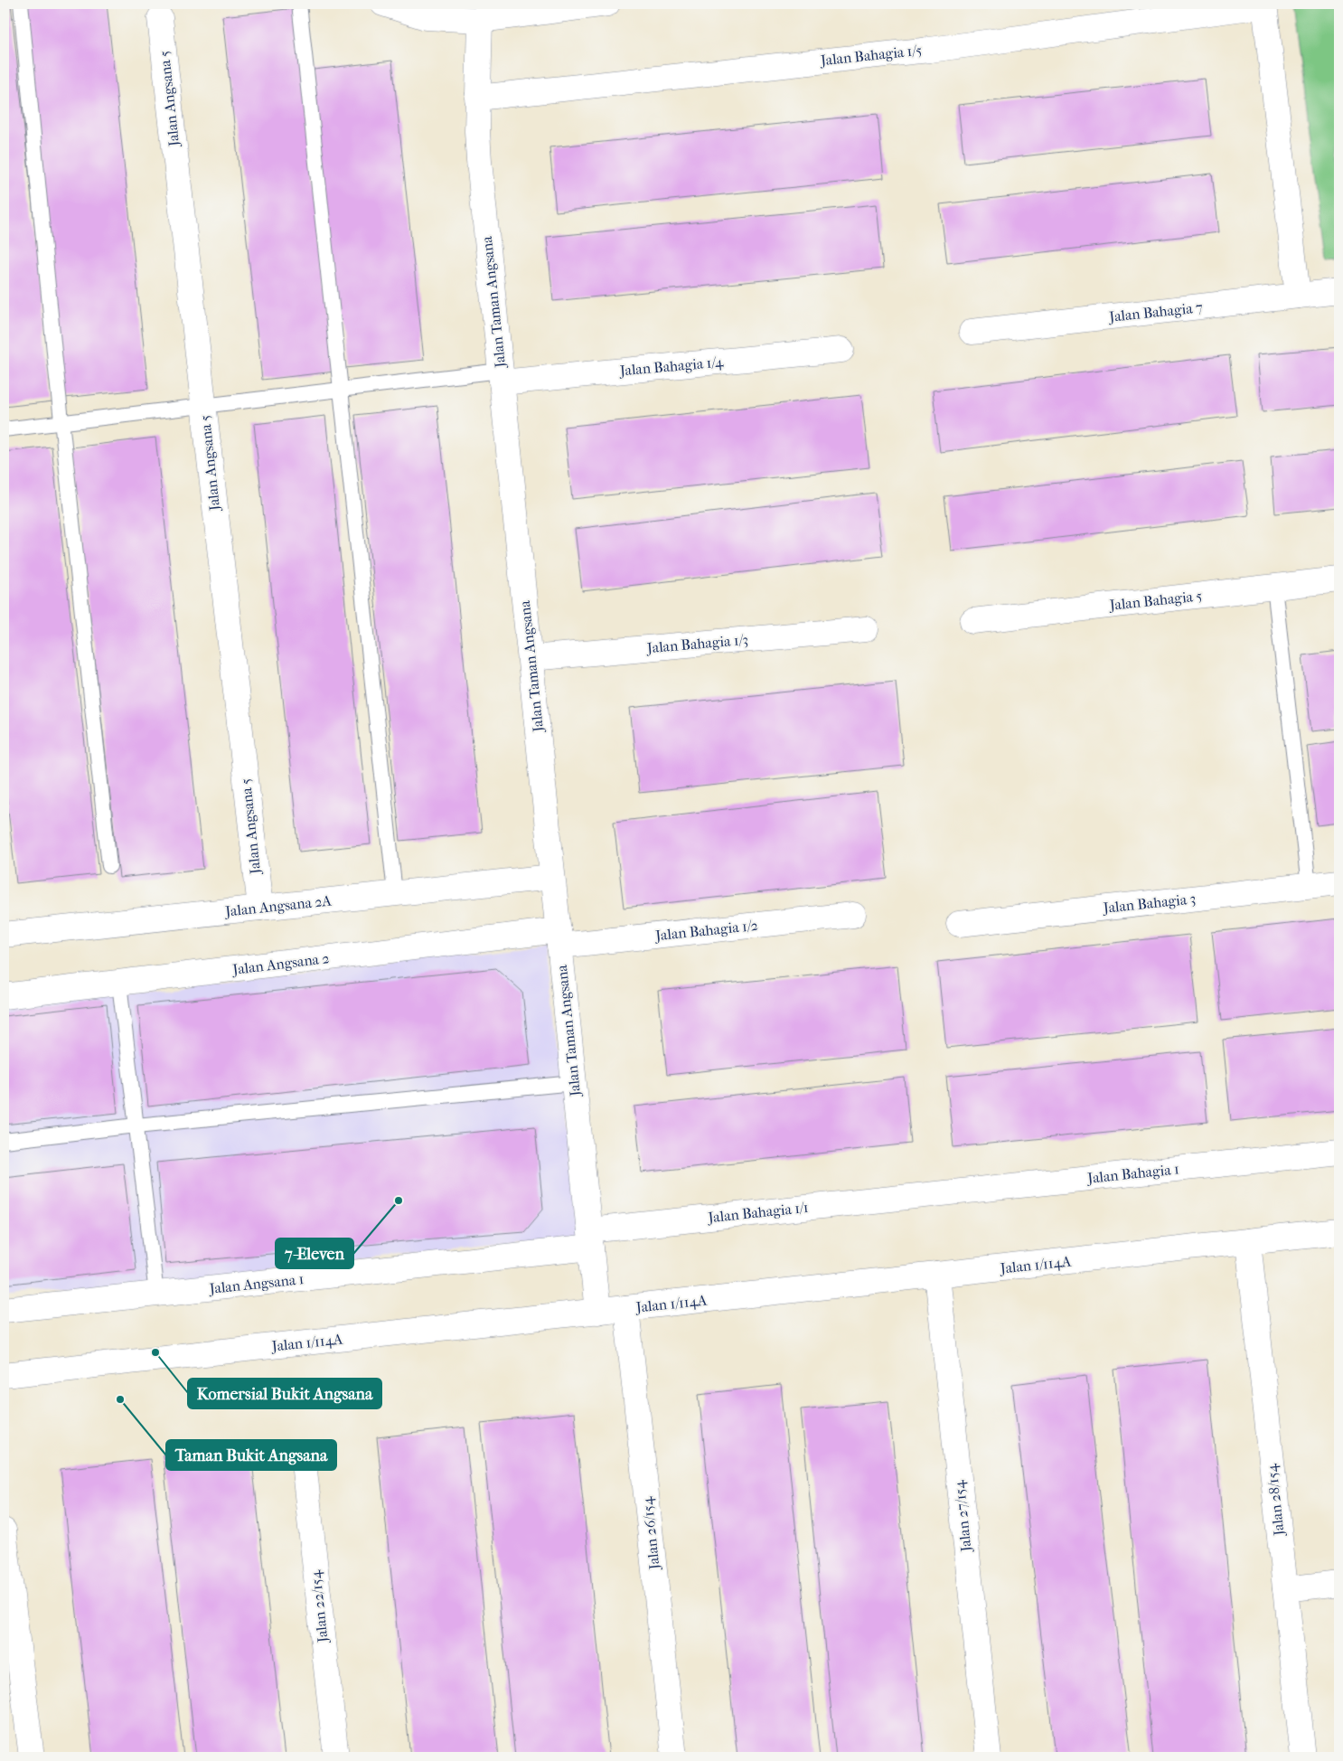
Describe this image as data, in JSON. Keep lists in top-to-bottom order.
{
  "streets": {
    "street": [
      "Jalan Bahagia 1/5",
      "Jalan Angsana 5",
      "Jalan Taman Angsana",
      "Jalan Bahagia 7",
      "Jalan Bahagia 1/4",
      "Jalan Bahagia 5",
      "Jalan Bahagia 1/3",
      "Jalan Bahagia 3",
      "Jalan Angsana 2A",
      "Jalan Bahagia 1/2",
      "Jalan Angsana 2",
      "Jalan Bahagia 1",
      "Jalan Bahagia 1/1",
      "Jalan 1/114A",
      "Jalan Angsana 1",
      "Jalan 28/154",
      "Jalan 27/154",
      "Jalan 26/154",
      "Jalan 22/154"
    ]
  },
  "crossings": [
    ["Jalan Bahagia 1/5", "Jalan Taman Angsana"],
    ["Jalan Angsana 5", "Jalan Angsana 2A"],
    ["Jalan Taman Angsana", "Jalan Bahagia 1/4"],
    ["Jalan Taman Angsana", "Jalan Bahagia 1/3"],
    ["Jalan Taman Angsana", "Jalan Angsana 2A"],
    ["Jalan Taman Angsana", "Jalan Bahagia 1/2"],
    ["Jalan Taman Angsana", "Jalan Angsana 2"],
    ["Jalan Taman Angsana", "Jalan Bahagia 1/1"],
    ["Jalan Taman Angsana", "Jalan 1/114A"],
    ["Jalan Taman Angsana", "Jalan Angsana 1"],
    ["Jalan Bahagia 1/2", "Jalan Angsana 2"],
    ["Jalan Bahagia 1", "Jalan Bahagia 1/1"],
    ["Jalan Bahagia 1/1", "Jalan Angsana 1"],
    ["Jalan 1/114A", "Jalan 28/154"],
    ["Jalan 1/114A", "Jalan 27/154"],
    ["Jalan 1/114A", "Jalan 26/154"]
  ],
  "places": ["7-Eleven", "Komersial Bukit Angsana", "Taman Bukit Angsana"]
}
